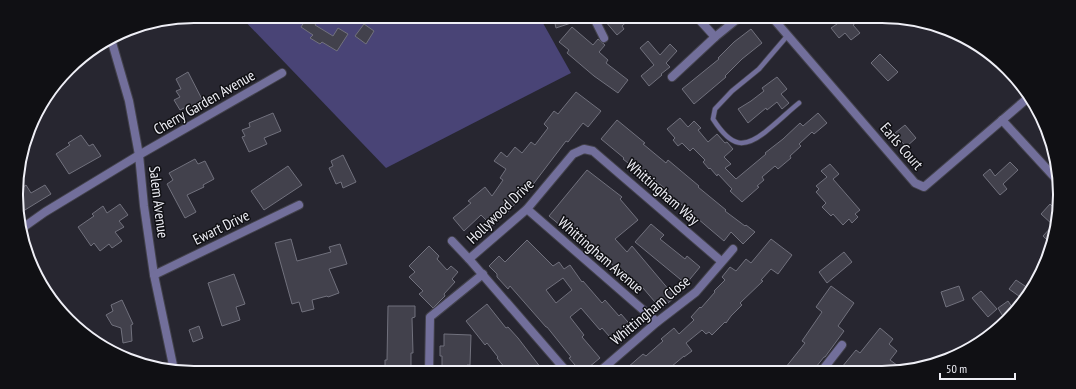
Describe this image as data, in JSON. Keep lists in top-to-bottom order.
{
  "streets": {
    "street": [
      "Cherry Garden Avenue",
      "Earls Court",
      "Whittingham Way",
      "Salem Avenue",
      "Hollywood Drive",
      "Ewart Drive",
      "Whittingham Avenue",
      "Whittingham Close"
    ]
  },
  "crossings": [
    ["Cherry Garden Avenue", "Salem Avenue"],
    ["Whittingham Way", "Hollywood Drive"],
    ["Whittingham Way", "Whittingham Close"],
    ["Salem Avenue", "Ewart Drive"],
    ["Hollywood Drive", "Whittingham Avenue"],
    ["Whittingham Avenue", "Whittingham Close"]
  ],
  "scale_bar": "50 m"
}
